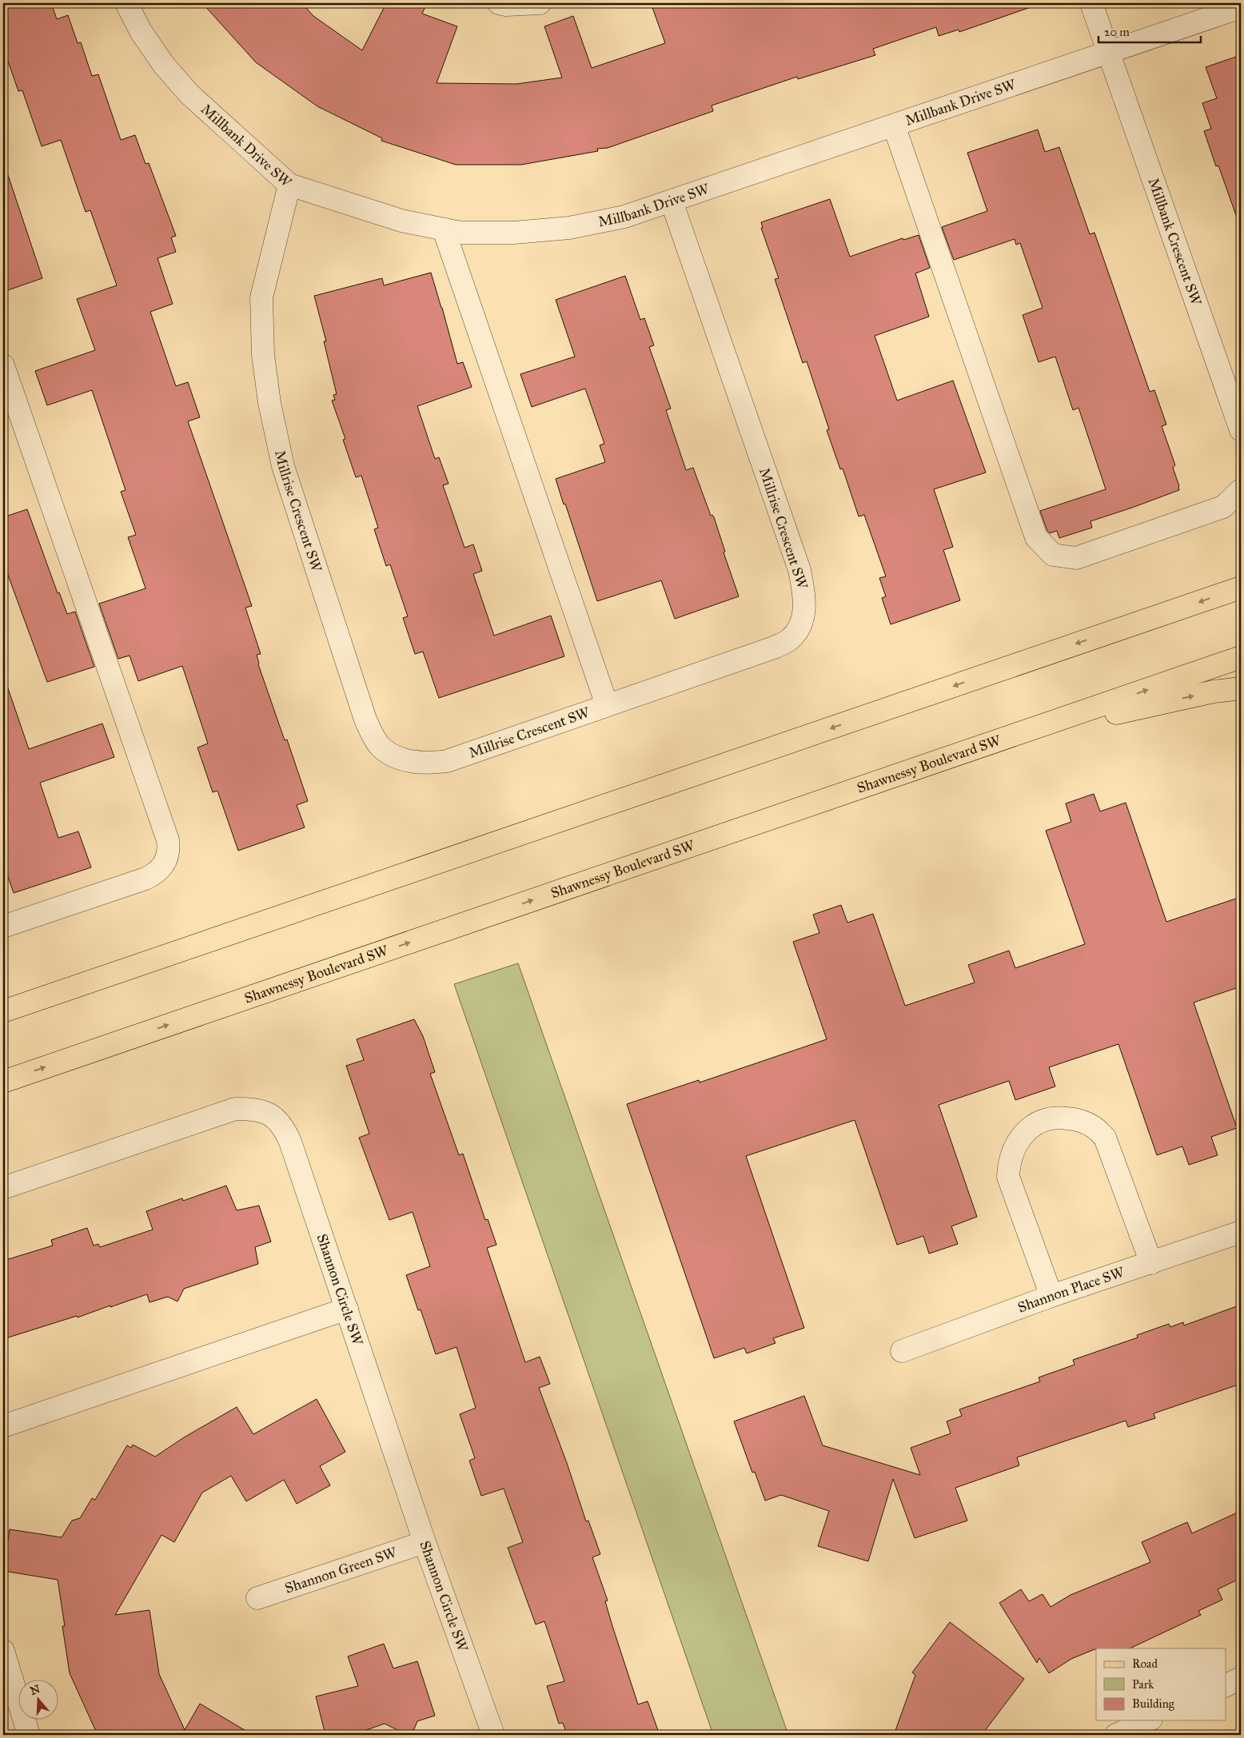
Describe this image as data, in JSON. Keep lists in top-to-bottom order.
{
  "streets": {
    "main road": ["Shawnessy Boulevard SW"],
    "street": [
      "Millbank Drive SW",
      "Millbank Crescent SW",
      "Millrise Crescent SW",
      "Shannon Circle SW",
      "Shannon Place SW",
      "Shannon Green SW"
    ]
  },
  "crossings": [
    ["Millbank Drive SW", "Millbank Crescent SW"],
    ["Millbank Drive SW", "Millrise Crescent SW"],
    ["Shannon Circle SW", "Shannon Green SW"]
  ],
  "legend": ["Road", "Park", "Building"],
  "scale_bar": "20 m",
  "north": "top"
}
